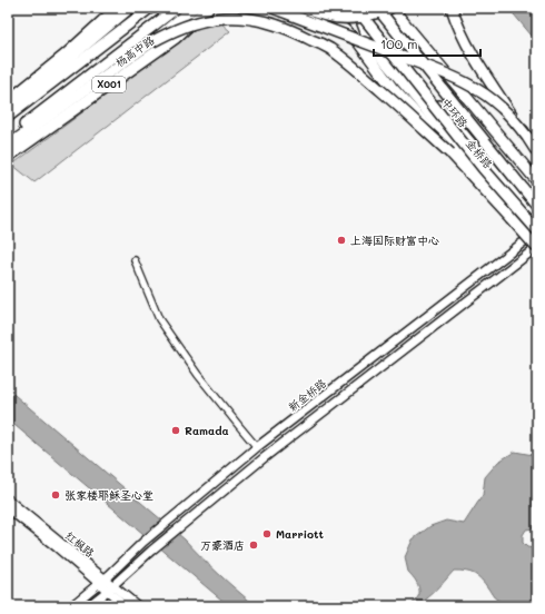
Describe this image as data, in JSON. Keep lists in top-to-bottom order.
{
  "streets": {
    "main road": [
      "杨高中路",
      "X001",
      "中环路",
      "金桥路"
    ],
    "street": ["新金桥路", "红枫路"]
  },
  "crossings": [
    ["中环路", "金桥路"],
    ["中环路", "新金桥路"],
    ["金桥路", "新金桥路"],
    ["新金桥路", "红枫路"]
  ],
  "places": [
    "上海国际财富中心",
    "Ramada",
    "张家楼耶稣圣心堂",
    "Marriott",
    "万豪酒店"
  ],
  "scale_bar": "100 m"
}
